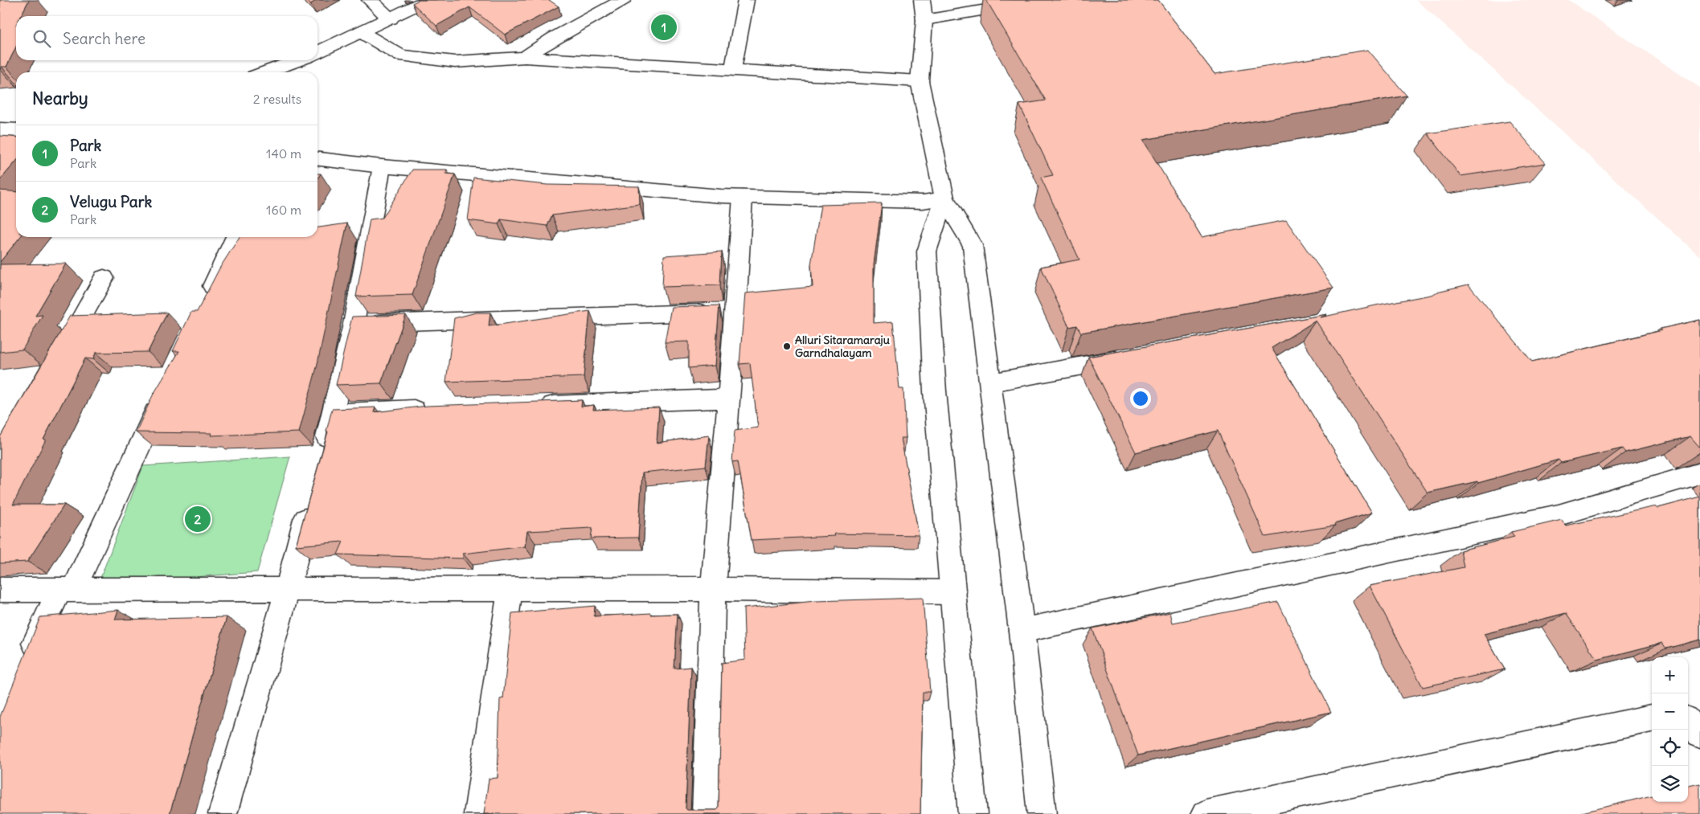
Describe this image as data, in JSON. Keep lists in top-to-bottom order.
{
  "places": ["Alluri Sitaramaraju Garndhalayam"],
  "page": {
    "pins": ["1", "2"],
    "search": "Search here",
    "heading": ["Nearby", "2 results"],
    "list": [
      {
        "mark": "1",
        "name": "Park",
        "note": "Park",
        "value": "140 m"
      },
      {
        "mark": "2",
        "name": "Velugu Park",
        "note": "Park",
        "value": "160 m"
      }
    ],
    "map_buttons": ["+", "−"]
  }
}
